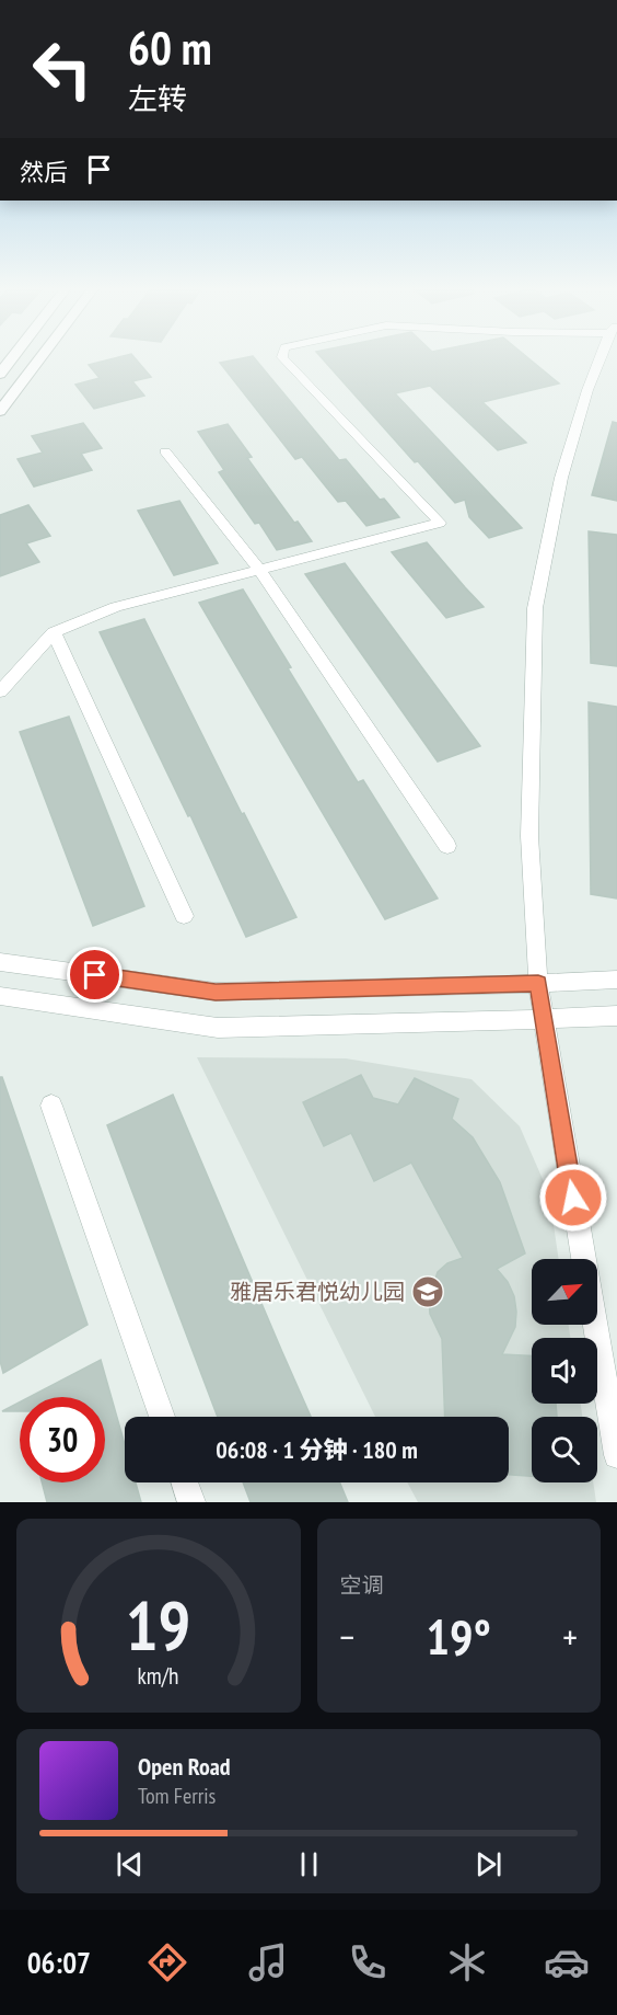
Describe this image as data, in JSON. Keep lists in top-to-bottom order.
{
  "places": {
    "school or university": ["雅居乐君悦幼儿园"]
  },
  "north": "top right",
  "page": {
    "turn": ["60 m", "左转"],
    "then": "然后",
    "limit": "30",
    "trip": "06:08 · 1 分钟 · 180 m",
    "tile": "空调",
    "heat": ["−", "19°", "+"],
    "song": ["Open Road", "Tom Ferris"],
    "tabs": "06:07",
    "gauge": ["19", "km/h"]
  }
}
